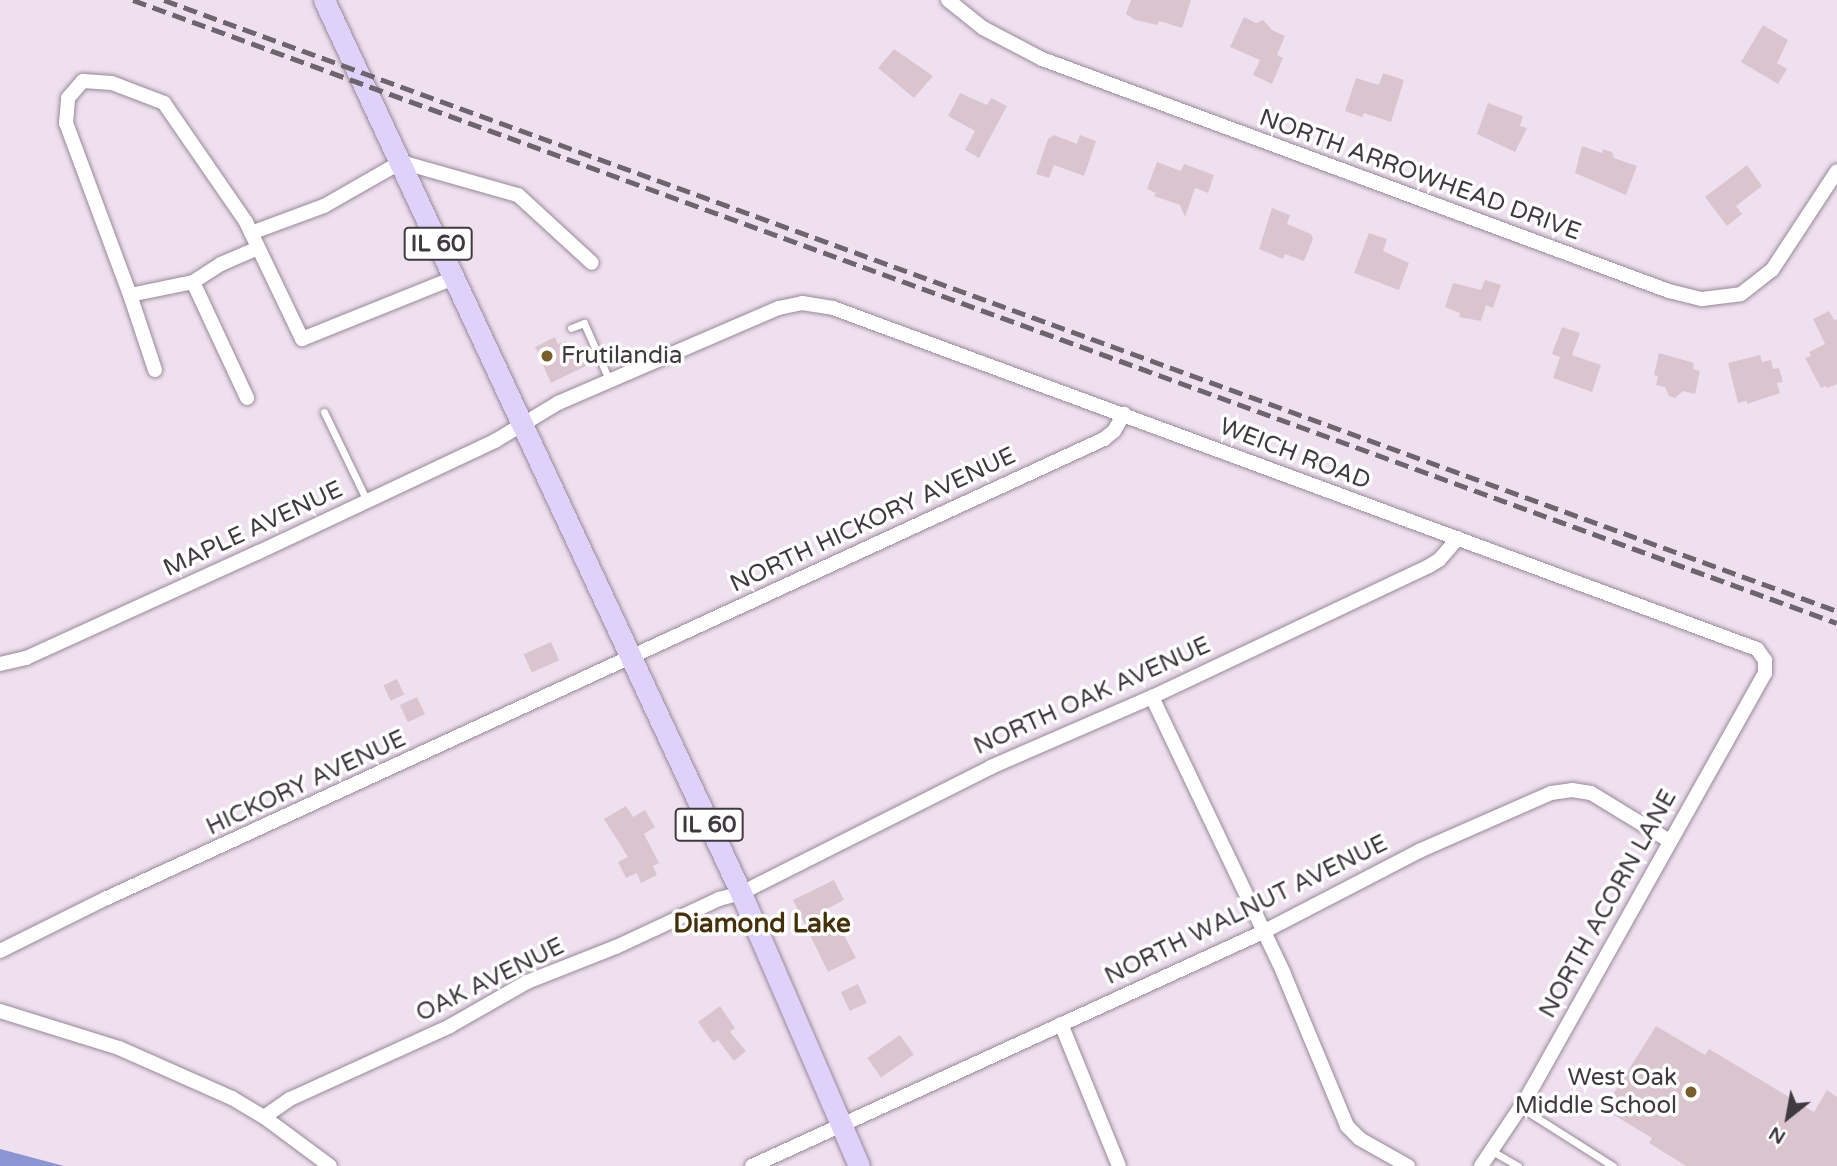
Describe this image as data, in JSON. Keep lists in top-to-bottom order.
{
  "streets": {
    "main road": ["IL 60"],
    "street": [
      "NORTH ARROWHEAD DRIVE",
      "WEICH ROAD",
      "NORTH HICKORY AVENUE",
      "MAPLE AVENUE",
      "NORTH OAK AVENUE",
      "HICKORY AVENUE",
      "NORTH ACORN LANE",
      "NORTH WALNUT AVENUE",
      "OAK AVENUE"
    ]
  },
  "crossings": [
    ["IL 60", "NORTH HICKORY AVENUE"],
    ["IL 60", "MAPLE AVENUE"],
    ["IL 60", "NORTH OAK AVENUE"],
    ["IL 60", "HICKORY AVENUE"],
    ["IL 60", "NORTH WALNUT AVENUE"],
    ["IL 60", "OAK AVENUE"],
    ["WEICH ROAD", "NORTH HICKORY AVENUE"],
    ["WEICH ROAD", "MAPLE AVENUE"],
    ["WEICH ROAD", "NORTH OAK AVENUE"],
    ["WEICH ROAD", "NORTH ACORN LANE"],
    ["NORTH HICKORY AVENUE", "HICKORY AVENUE"],
    ["NORTH OAK AVENUE", "OAK AVENUE"],
    ["NORTH ACORN LANE", "NORTH WALNUT AVENUE"]
  ],
  "districts": ["Diamond Lake"],
  "places": ["Frutilandia", "West Oak Middle School"],
  "north": "bottom left"
}
